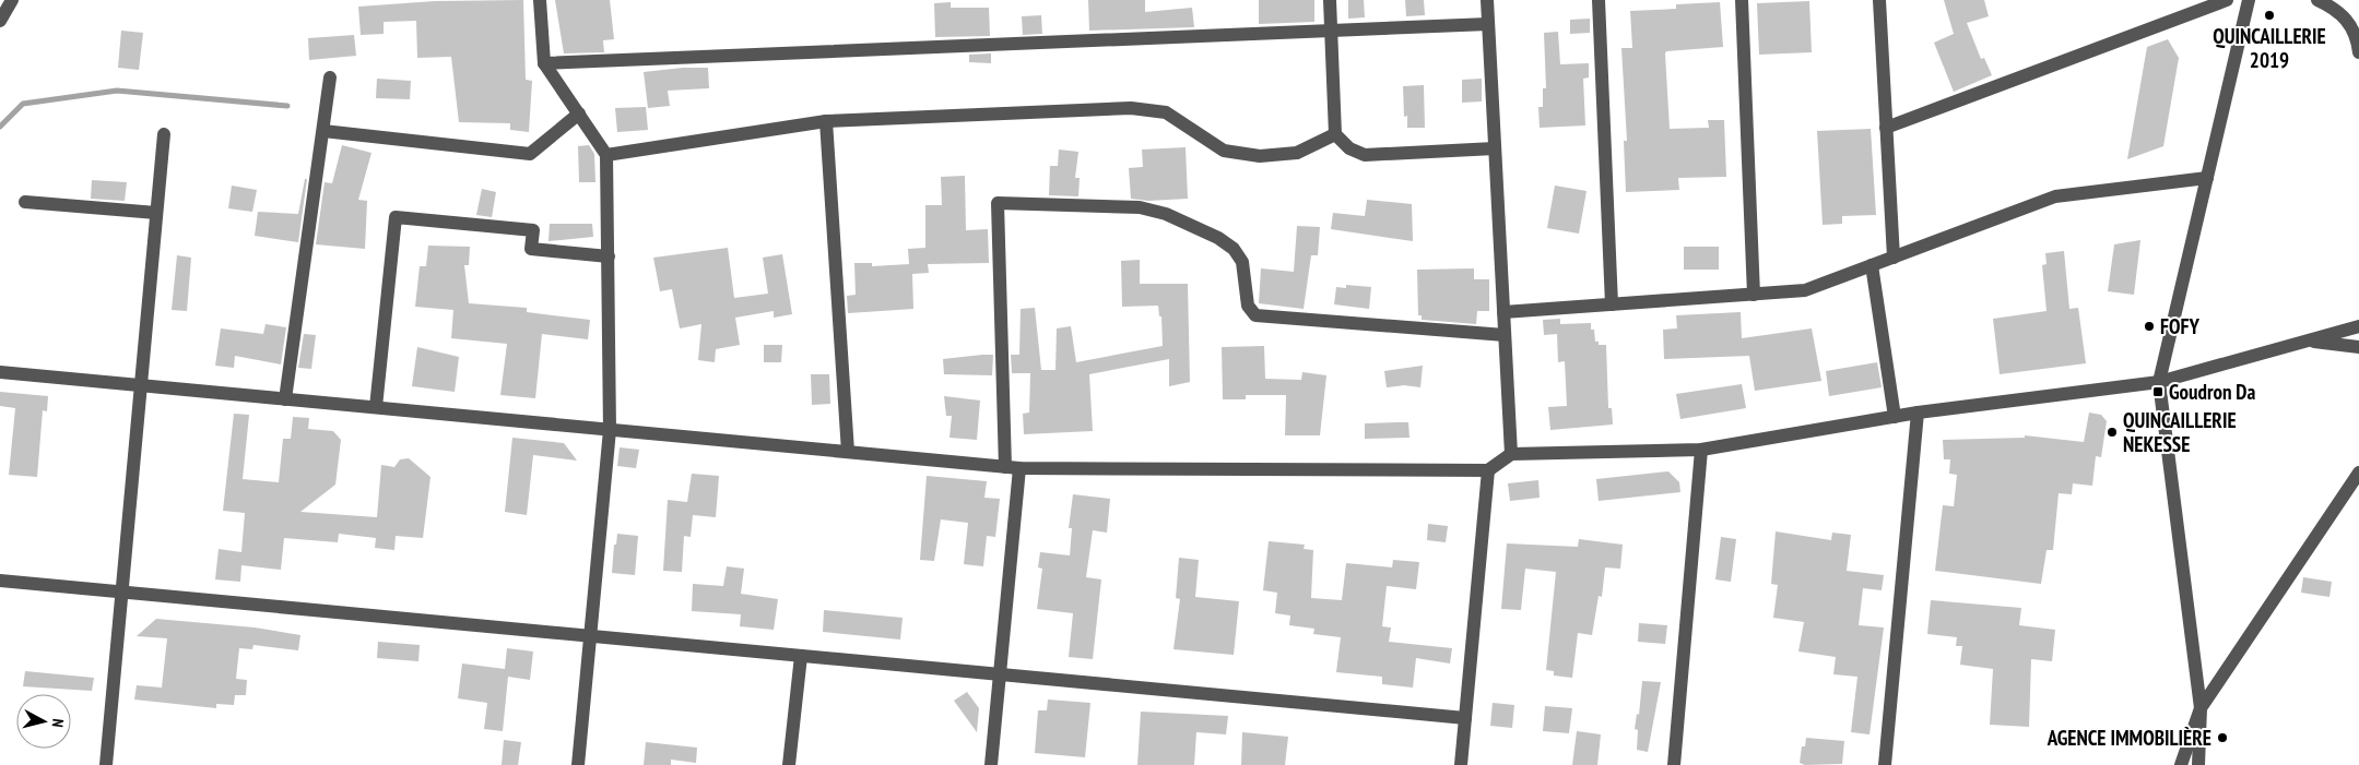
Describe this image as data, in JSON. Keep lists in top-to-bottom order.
{
  "places": {
    "other": [
      "QUINCAILLERIE 2019",
      "FOFY",
      "QUINCAILLERIE NEKESSE",
      "AGENCE IMMOBILIÈRE"
    ],
    "transit": ["Goudron Da"]
  },
  "north": "right"
}
